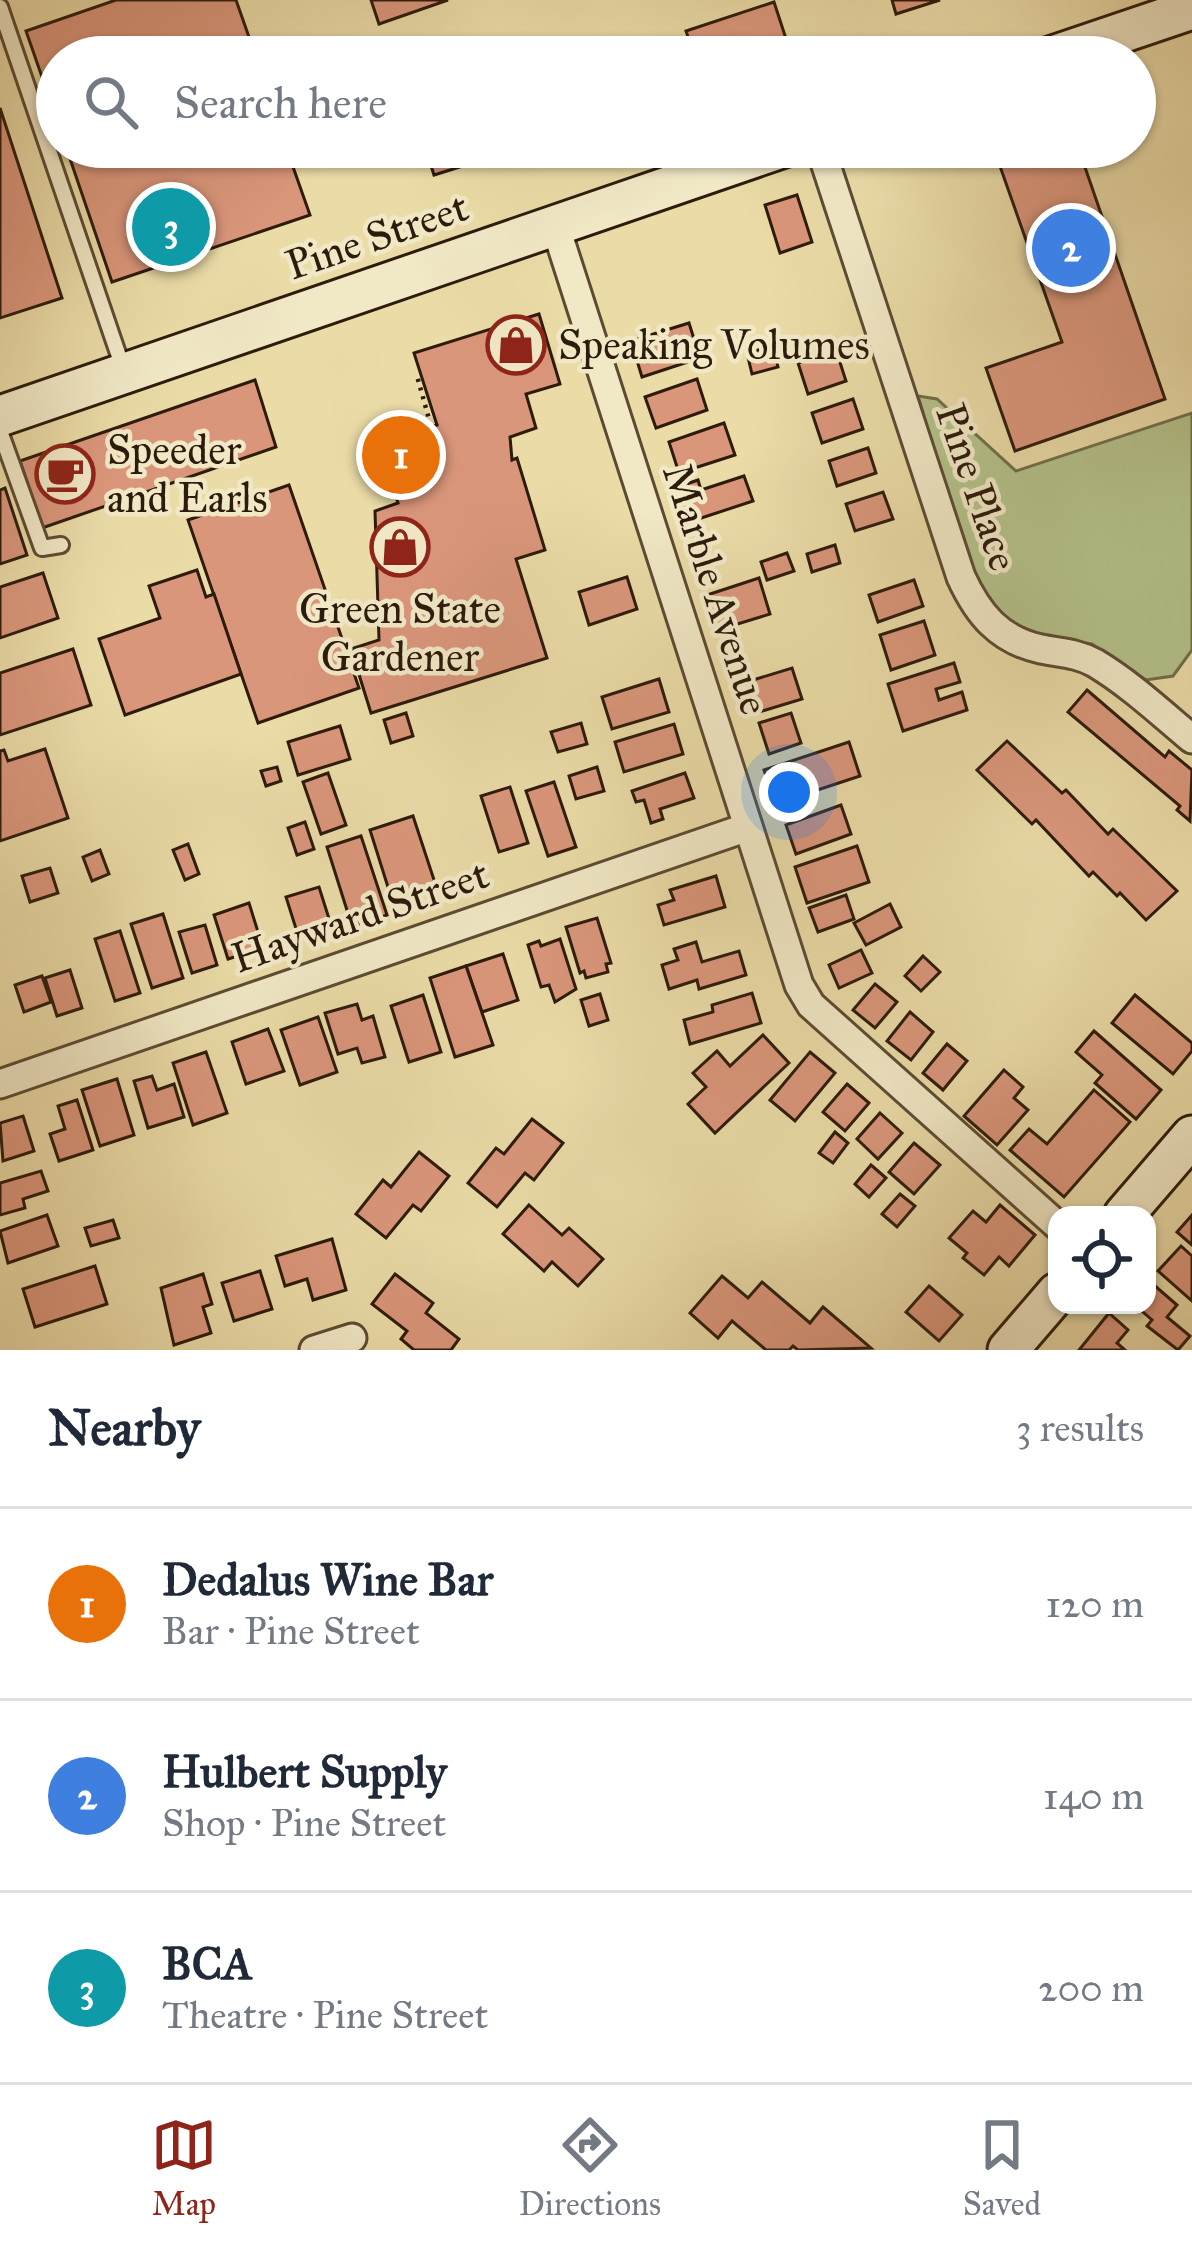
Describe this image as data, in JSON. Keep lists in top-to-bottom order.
{
  "streets": {
    "main road": ["Pine Street"],
    "street": ["Pine Place", "Marble Avenue", "Hayward Street"]
  },
  "crossings": [
    ["Pine Street", "Marble Avenue"],
    ["Marble Avenue", "Hayward Street"]
  ],
  "places": {
    "shop": ["Speaking Volumes", "Green State Gardener"],
    "cafe": ["Speeder and Earls"]
  },
  "page": {
    "search": "Search here",
    "pins": ["3", "2", "1"],
    "heading": ["Nearby", "3 results"],
    "list": [
      {
        "mark": "1",
        "name": "Dedalus Wine Bar",
        "note": "Bar · Pine Street",
        "value": "120 m"
      },
      {
        "mark": "2",
        "name": "Hulbert Supply",
        "note": "Shop · Pine Street",
        "value": "140 m"
      },
      {
        "mark": "3",
        "name": "BCA",
        "note": "Theatre · Pine Street",
        "value": "200 m"
      }
    ],
    "nav": ["Map", "Directions", "Saved"]
  }
}
